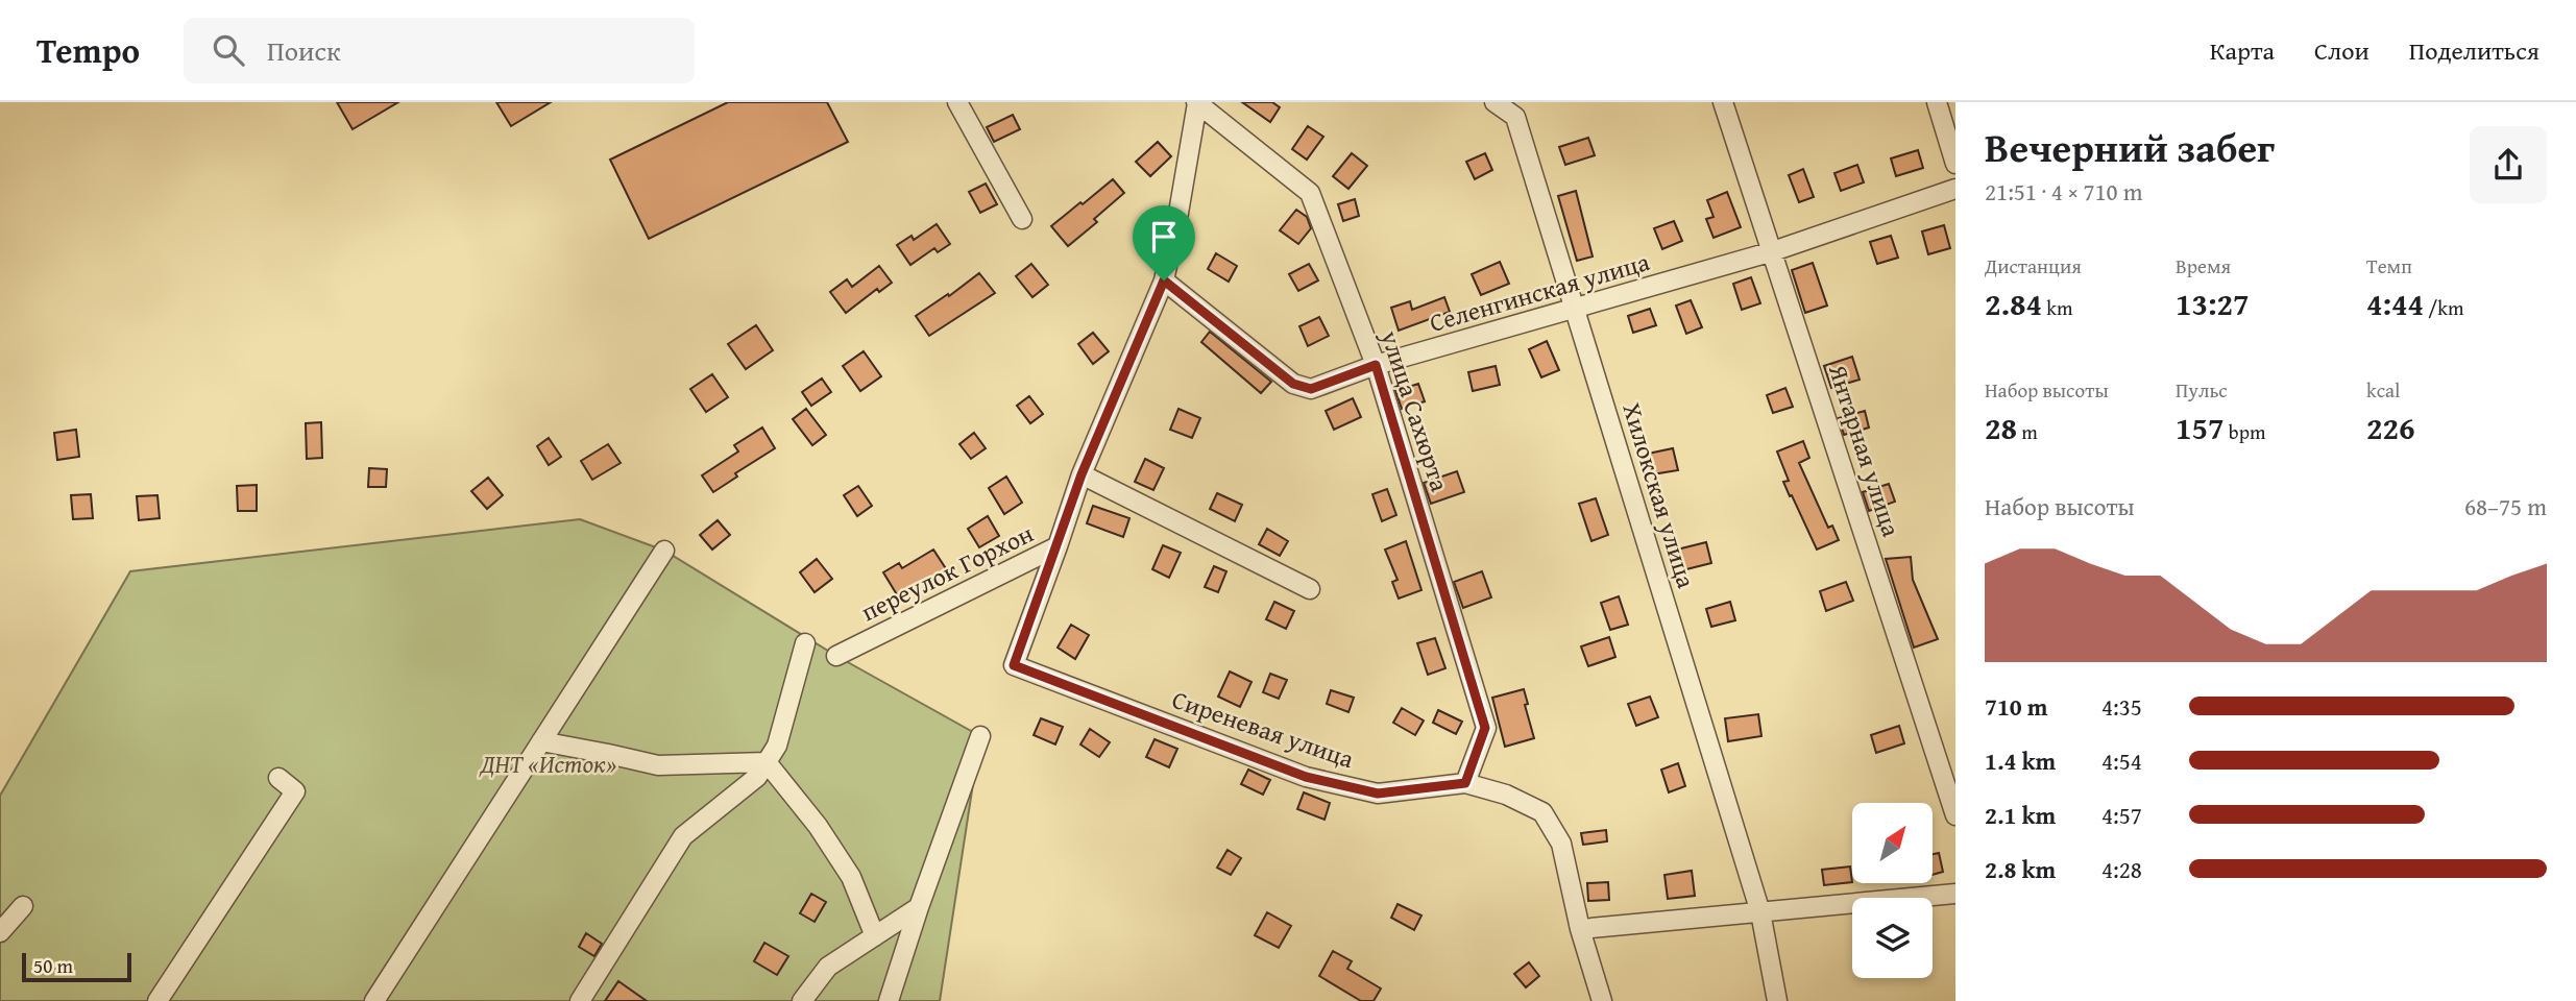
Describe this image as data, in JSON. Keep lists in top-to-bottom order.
{
  "streets": {
    "street": [
      "Селенгинская улица",
      "улица Сахюрта",
      "Янтарная улица",
      "Хилокская улица",
      "переулок Горхон",
      "Сиреневая улица"
    ]
  },
  "crossings": [
    ["Селенгинская улица", "улица Сахюрта"],
    ["Селенгинская улица", "Янтарная улица"],
    ["Селенгинская улица", "Хилокская улица"],
    ["Селенгинская улица", "переулок Горхон"],
    ["улица Сахюрта", "переулок Горхон"],
    ["улица Сахюрта", "Сиреневая улица"],
    ["переулок Горхон", "Сиреневая улица"]
  ],
  "parks": ["ДНТ «Исток»"],
  "scale_bar": "50 m",
  "north": "top right",
  "page": {
    "header": "Tempo",
    "search": "Поиск",
    "nav": ["Карта", "Слои", "Поделиться"],
    "heading": ["Вечерний забег", "21:51 · 4 × 710 m"],
    "stats": [
      ["Дистанция", "2.84 km"],
      ["Время", "13:27"],
      ["Темп", "4:44 /km"],
      ["Набор высоты", "28 m"],
      ["Пульс", "157 bpm"],
      ["kcal", "226"]
    ],
    "chart": ["Набор высоты", "68–75 m"],
    "list": [
      {
        "name": "710 m",
        "note": "4:35"
      },
      {
        "name": "1.4 km",
        "note": "4:54"
      },
      {
        "name": "2.1 km",
        "note": "4:57"
      },
      {
        "name": "2.8 km",
        "note": "4:28"
      }
    ],
    "scale": "50 m"
  }
}
